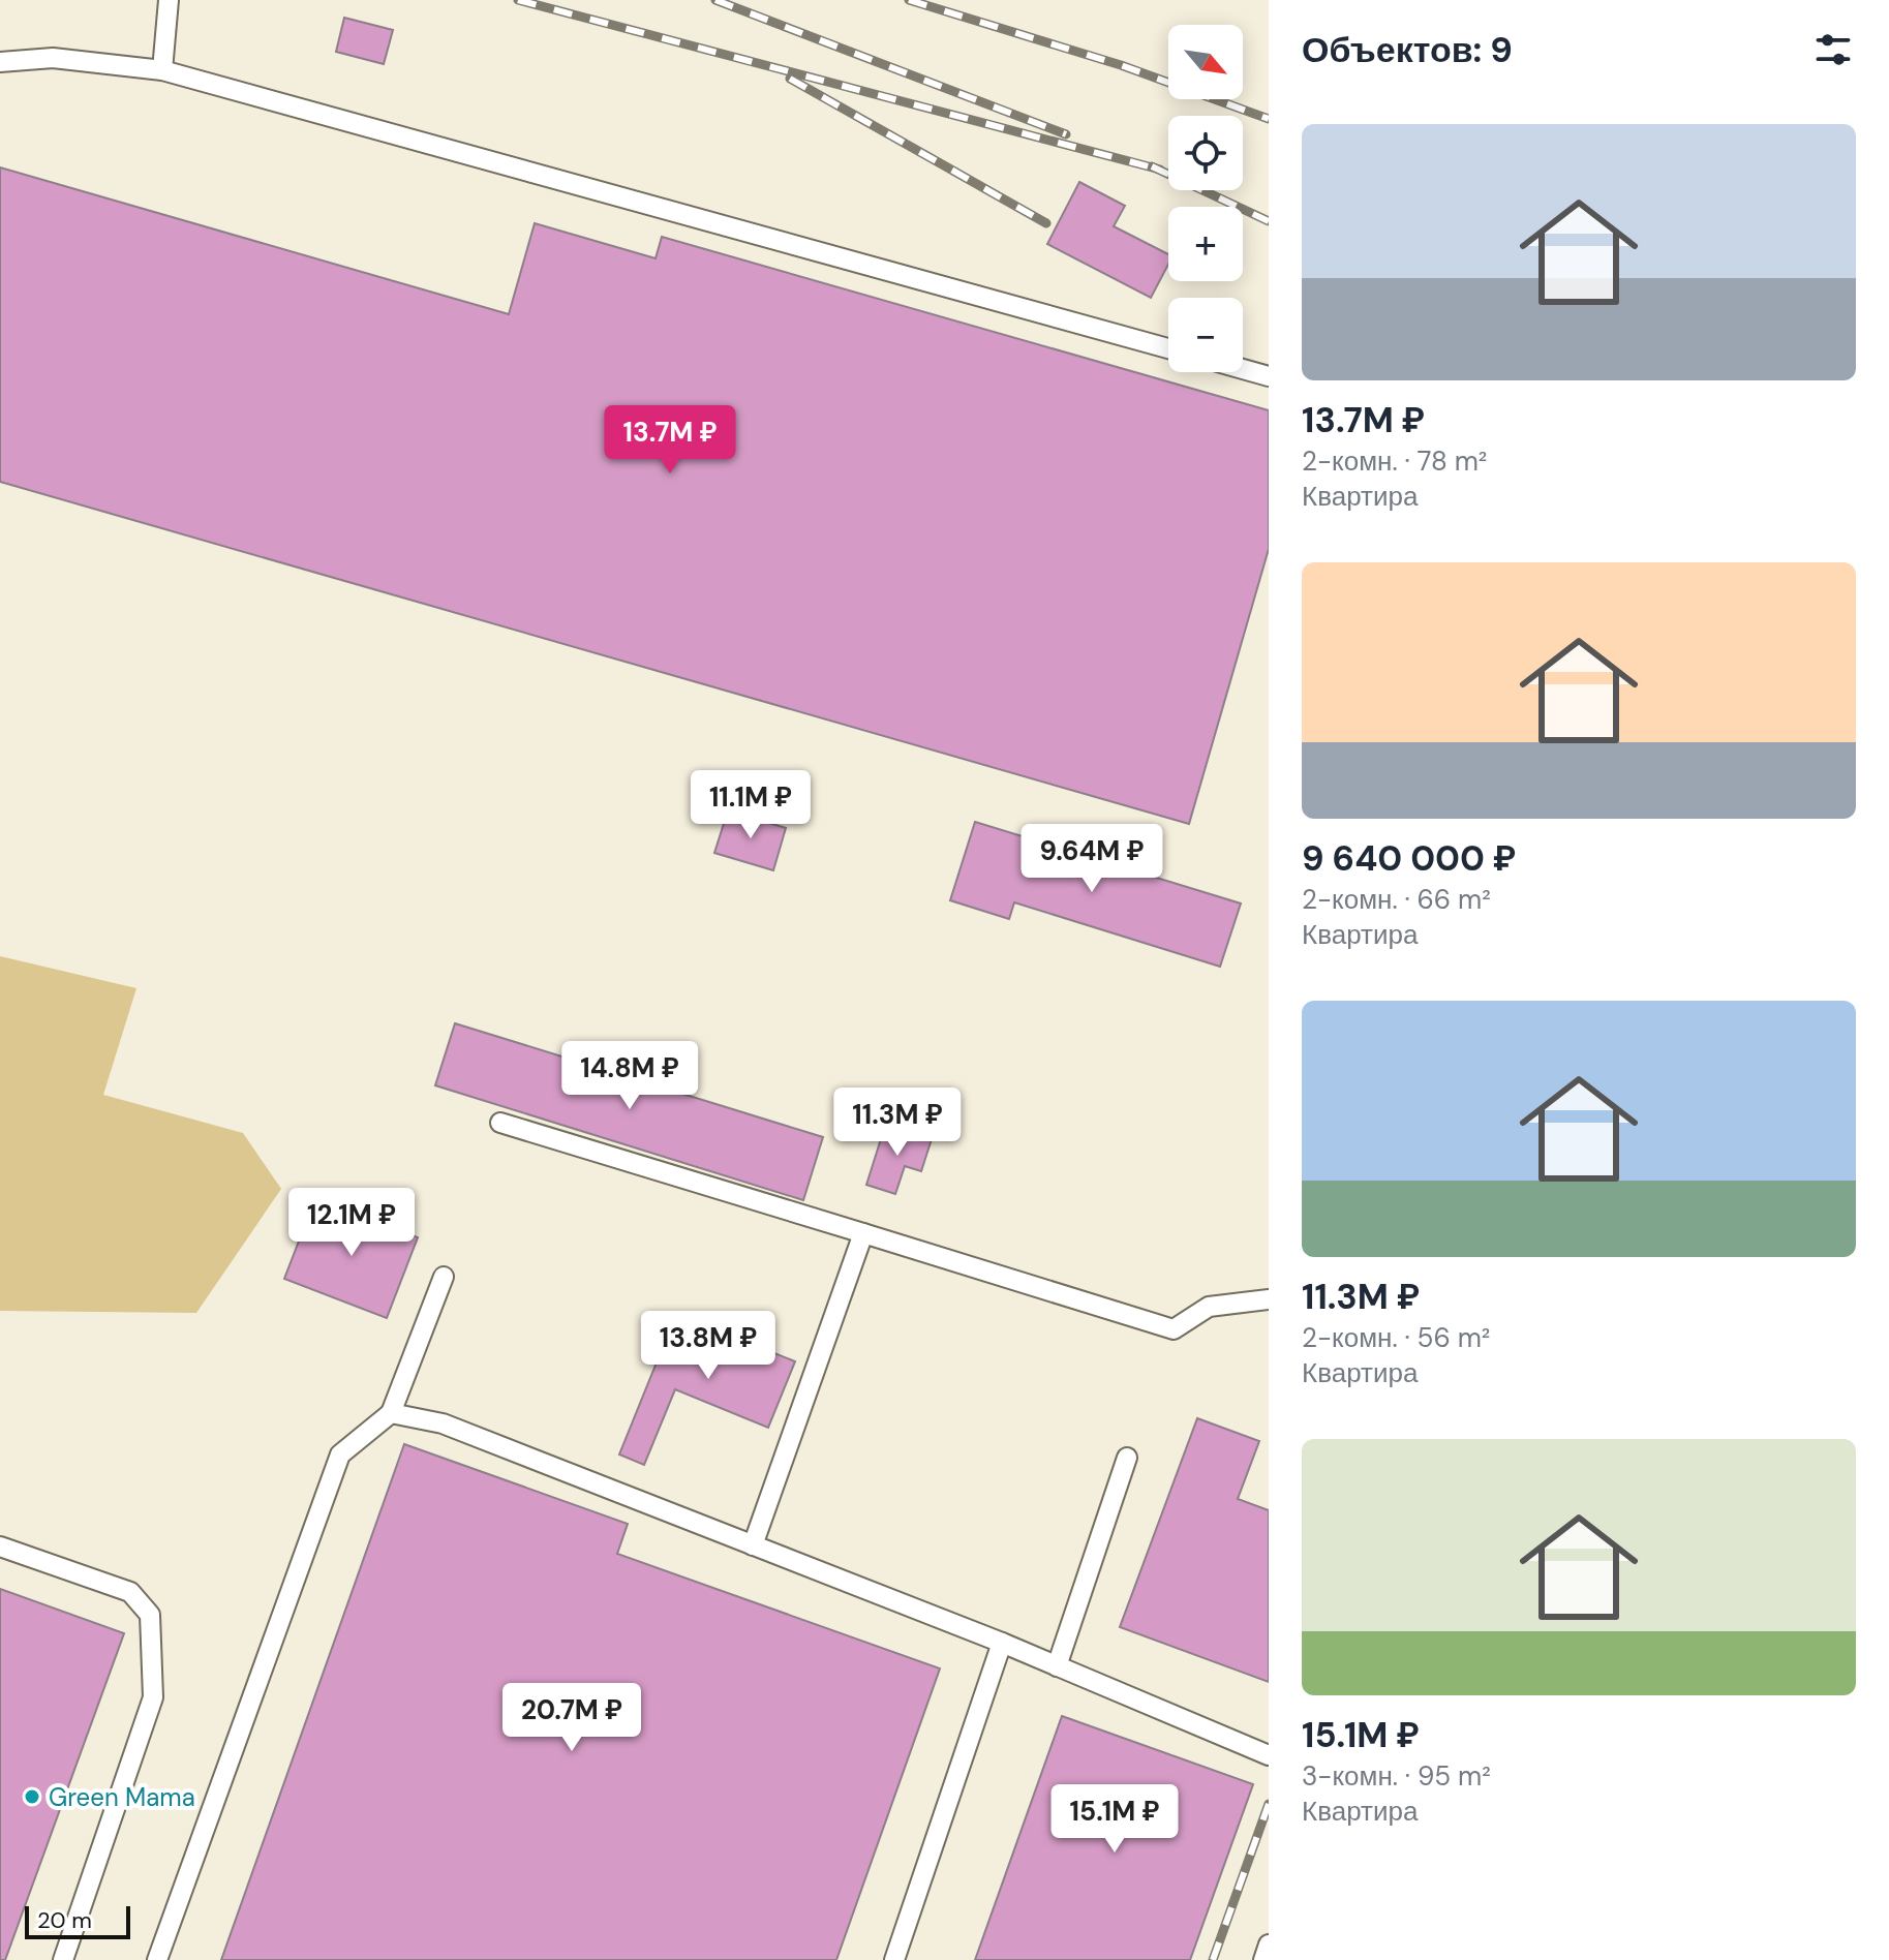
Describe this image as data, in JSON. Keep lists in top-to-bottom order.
{
  "places": ["Green Mama"],
  "scale_bar": "20 m",
  "north": "bottom right",
  "page": {
    "heading": "Объектов: 9",
    "map_buttons": ["+", "−"],
    "list": [
      {
        "name": "13.7M ₽",
        "note": "2-комн. · 78 m² · Квартира"
      },
      {
        "name": "9 640 000 ₽",
        "note": "2-комн. · 66 m² · Квартира"
      },
      {
        "name": "11.3M ₽",
        "note": "2-комн. · 56 m² · Квартира"
      },
      {
        "name": "15.1M ₽",
        "note": "3-комн. · 95 m² · Квартира"
      }
    ],
    "price": [
      "13.7M ₽",
      "11.1M ₽",
      "9.64M ₽",
      "14.8M ₽",
      "11.3M ₽",
      "12.1M ₽",
      "13.8M ₽",
      "20.7M ₽",
      "15.1M ₽"
    ],
    "scale": "20 m"
  }
}
